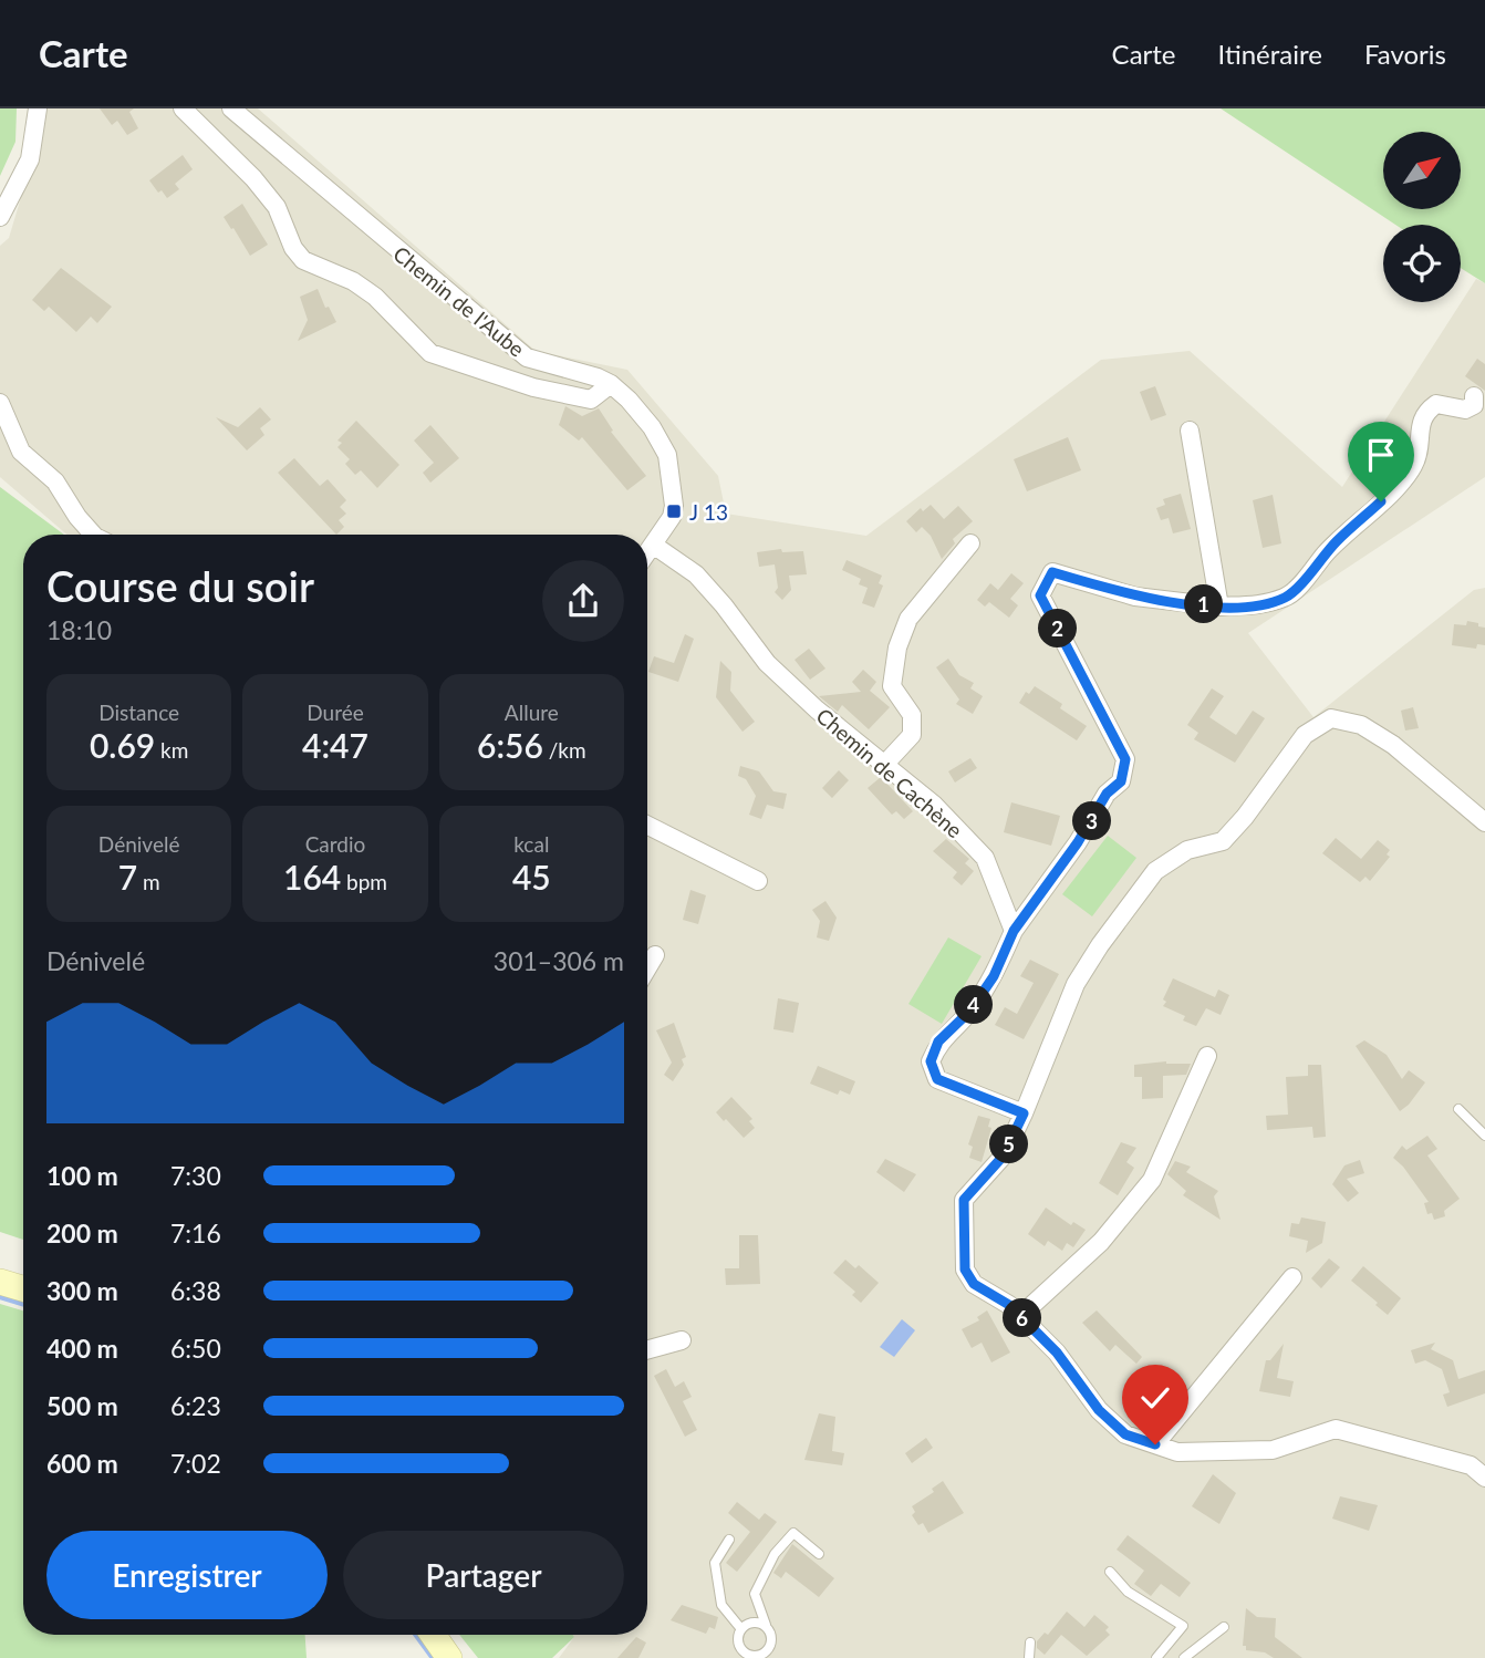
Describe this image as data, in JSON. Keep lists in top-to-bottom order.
{
  "streets": {
    "street": ["Chemin de l'Aube", "Chemin de Cachène"]
  },
  "places": {
    "transit": ["J 13"]
  },
  "north": "top right",
  "page": {
    "header": "Carte",
    "nav": ["Carte", "Itinéraire", "Favoris"],
    "heading": ["Course du soir", "18:10"],
    "pins": [
      "1",
      "2",
      "3",
      "4",
      "5",
      "6"
    ],
    "stats": [
      ["Distance", "0.69 km"],
      ["Durée", "4:47"],
      ["Allure", "6:56 /km"],
      ["Dénivelé", "7 m"],
      ["Cardio", "164 bpm"],
      ["kcal", "45"]
    ],
    "chart": ["Dénivelé", "301–306 m"],
    "list": [
      {
        "name": "100 m",
        "note": "7:30"
      },
      {
        "name": "200 m",
        "note": "7:16"
      },
      {
        "name": "300 m",
        "note": "6:38"
      },
      {
        "name": "400 m",
        "note": "6:50"
      },
      {
        "name": "500 m",
        "note": "6:23"
      },
      {
        "name": "600 m",
        "note": "7:02"
      }
    ],
    "buttons": ["Enregistrer", "Partager"]
  }
}
